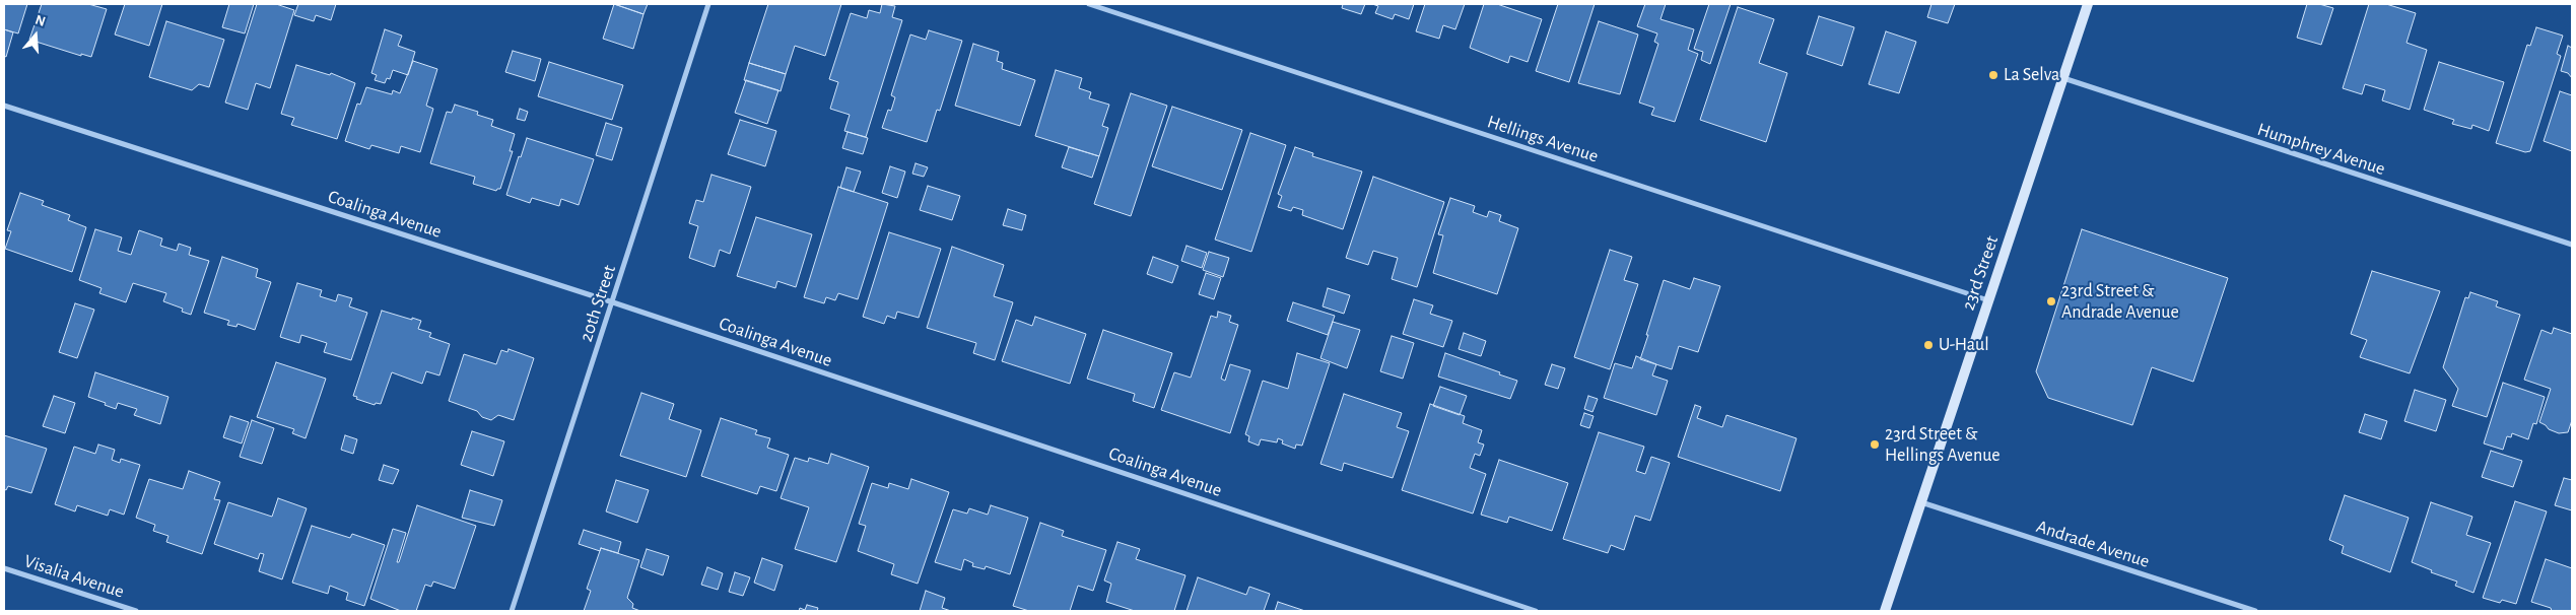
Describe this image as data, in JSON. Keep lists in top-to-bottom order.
{
  "streets": {
    "main road": ["23rd Street"],
    "street": [
      "Hellings Avenue",
      "Humphrey Avenue",
      "Coalinga Avenue",
      "20th Street",
      "Andrade Avenue",
      "Visalia Avenue"
    ]
  },
  "crossings": [
    ["Hellings Avenue", "23rd Street"],
    ["Humphrey Avenue", "23rd Street"],
    ["Coalinga Avenue", "20th Street"],
    ["23rd Street", "Andrade Avenue"]
  ],
  "places": [
    "La Selva",
    "23rd Street & Andrade Avenue",
    "U-Haul",
    "23rd Street & Hellings Avenue"
  ],
  "north": "top"
}
